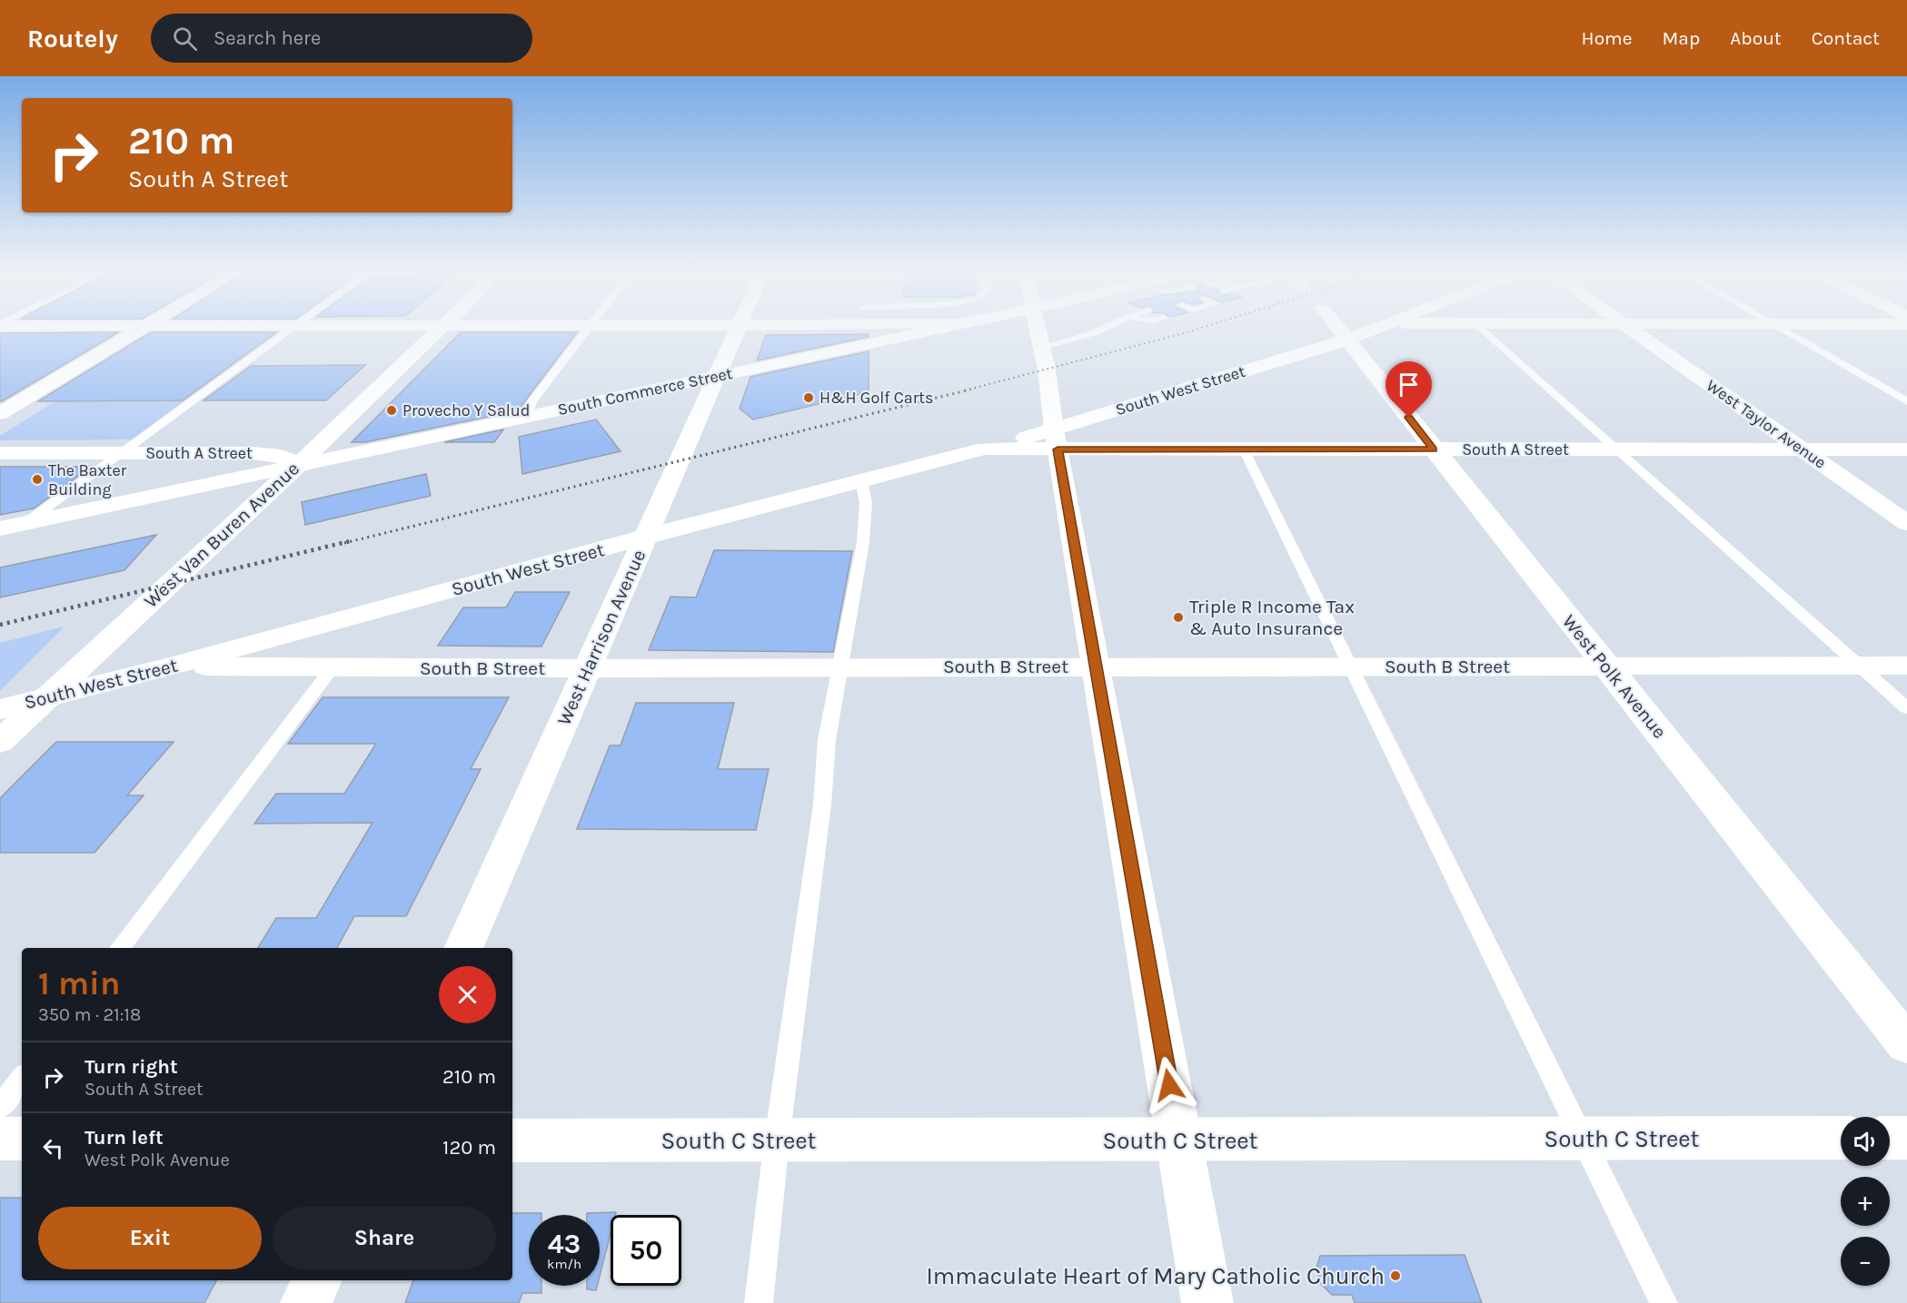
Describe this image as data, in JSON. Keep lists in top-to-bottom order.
{
  "streets": {
    "street": [
      "South West Street",
      "South Commerce Street",
      "West Taylor Avenue",
      "South A Street",
      "West Van Buren Avenue",
      "West Harrison Avenue",
      "South B Street",
      "West Polk Avenue",
      "South C Street"
    ]
  },
  "crossings": [
    ["South West Street", "South A Street"],
    ["South West Street", "West Van Buren Avenue"],
    ["South West Street", "West Harrison Avenue"],
    ["South West Street", "South B Street"],
    ["South West Street", "West Polk Avenue"],
    ["South Commerce Street", "South A Street"],
    ["South Commerce Street", "West Van Buren Avenue"],
    ["South Commerce Street", "West Harrison Avenue"],
    ["West Taylor Avenue", "South A Street"],
    ["South A Street", "West Van Buren Avenue"],
    ["South A Street", "West Polk Avenue"],
    ["West Harrison Avenue", "South B Street"],
    ["South B Street", "West Polk Avenue"]
  ],
  "places": [
    "H&H Golf Carts",
    "Provecho Y Salud",
    "The Baxter Building",
    "Triple R Income Tax & Auto Insurance",
    "Immaculate Heart of Mary Catholic Church"
  ],
  "page": {
    "header": "Routely",
    "search": "Search here",
    "nav": [
      "Home",
      "Map",
      "About",
      "Contact"
    ],
    "turn": ["210 m", "South A Street"],
    "heading": ["1 min", "350 m · 21:18"],
    "list": [
      {
        "name": "Turn right",
        "note": "South A Street",
        "value": "210 m"
      },
      {
        "name": "Turn left",
        "note": "West Polk Avenue",
        "value": "120 m"
      }
    ],
    "map_buttons": ["+", "−"],
    "buttons": ["Exit", "Share"],
    "speed": "43 km/h",
    "limit": "50"
  }
}
